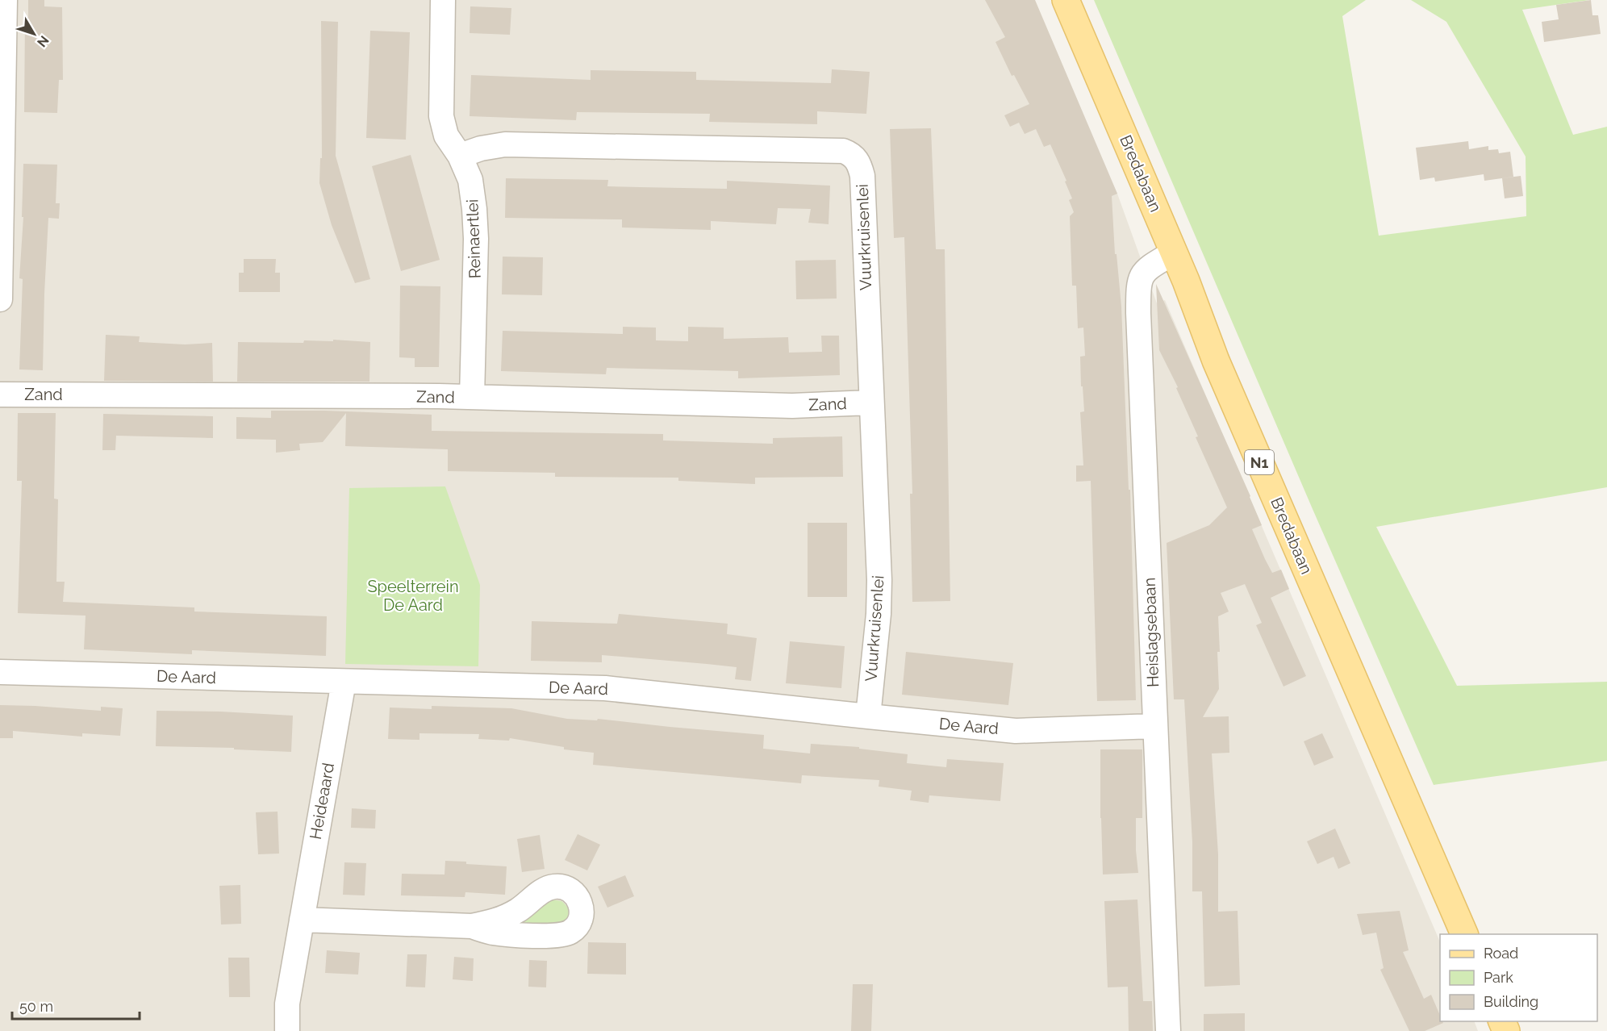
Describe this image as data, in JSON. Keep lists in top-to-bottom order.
{
  "streets": {
    "main road": ["Bredabaan", "N1"],
    "street": [
      "Vuurkruisenlei",
      "Reinaertlei",
      "Zand",
      "Heislagsebaan",
      "De Aard",
      "Heideaard"
    ]
  },
  "crossings": [
    ["Bredabaan", "Heislagsebaan"],
    ["Vuurkruisenlei", "Reinaertlei"],
    ["Vuurkruisenlei", "Zand"],
    ["Vuurkruisenlei", "De Aard"],
    ["Reinaertlei", "Zand"],
    ["Heislagsebaan", "De Aard"],
    ["De Aard", "Heideaard"]
  ],
  "parks": ["Speelterrein De Aard"],
  "legend": ["Road", "Park", "Building"],
  "scale_bar": "50 m",
  "north": "bottom right"
}
